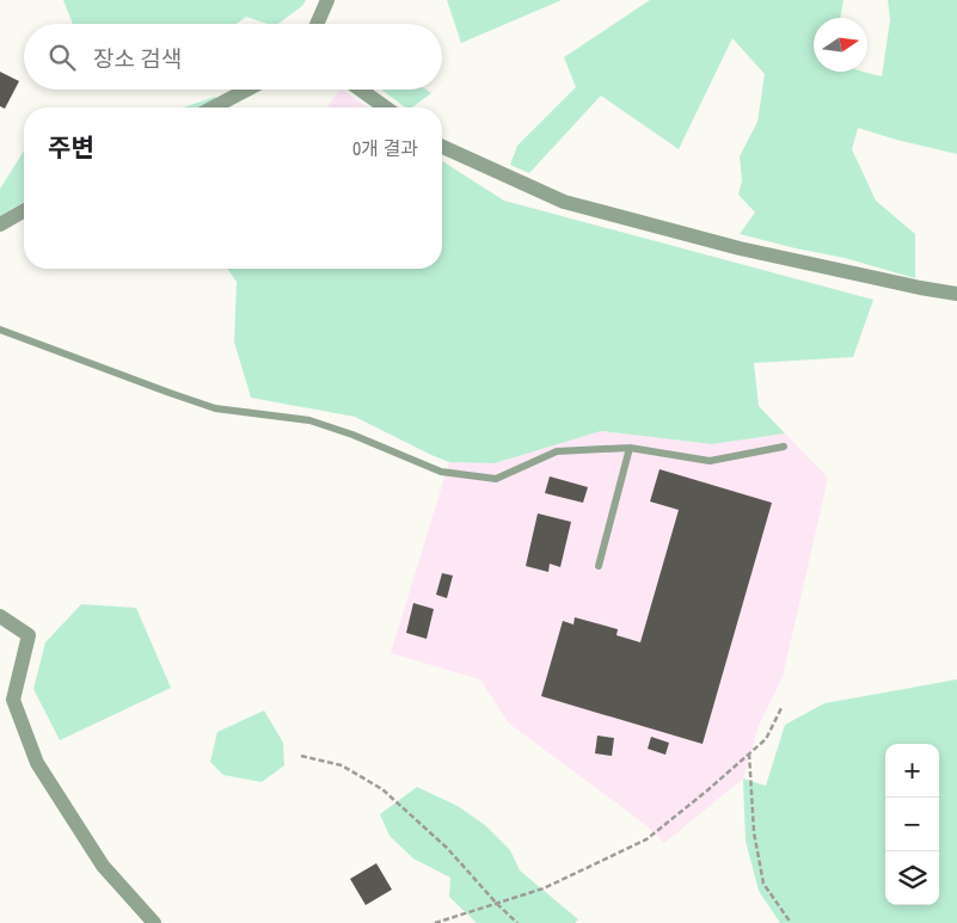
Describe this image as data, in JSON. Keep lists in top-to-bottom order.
{
  "north": "right",
  "page": {
    "search": "장소 검색",
    "heading": ["주변", "0개 결과"],
    "map_buttons": ["+", "−"]
  }
}
